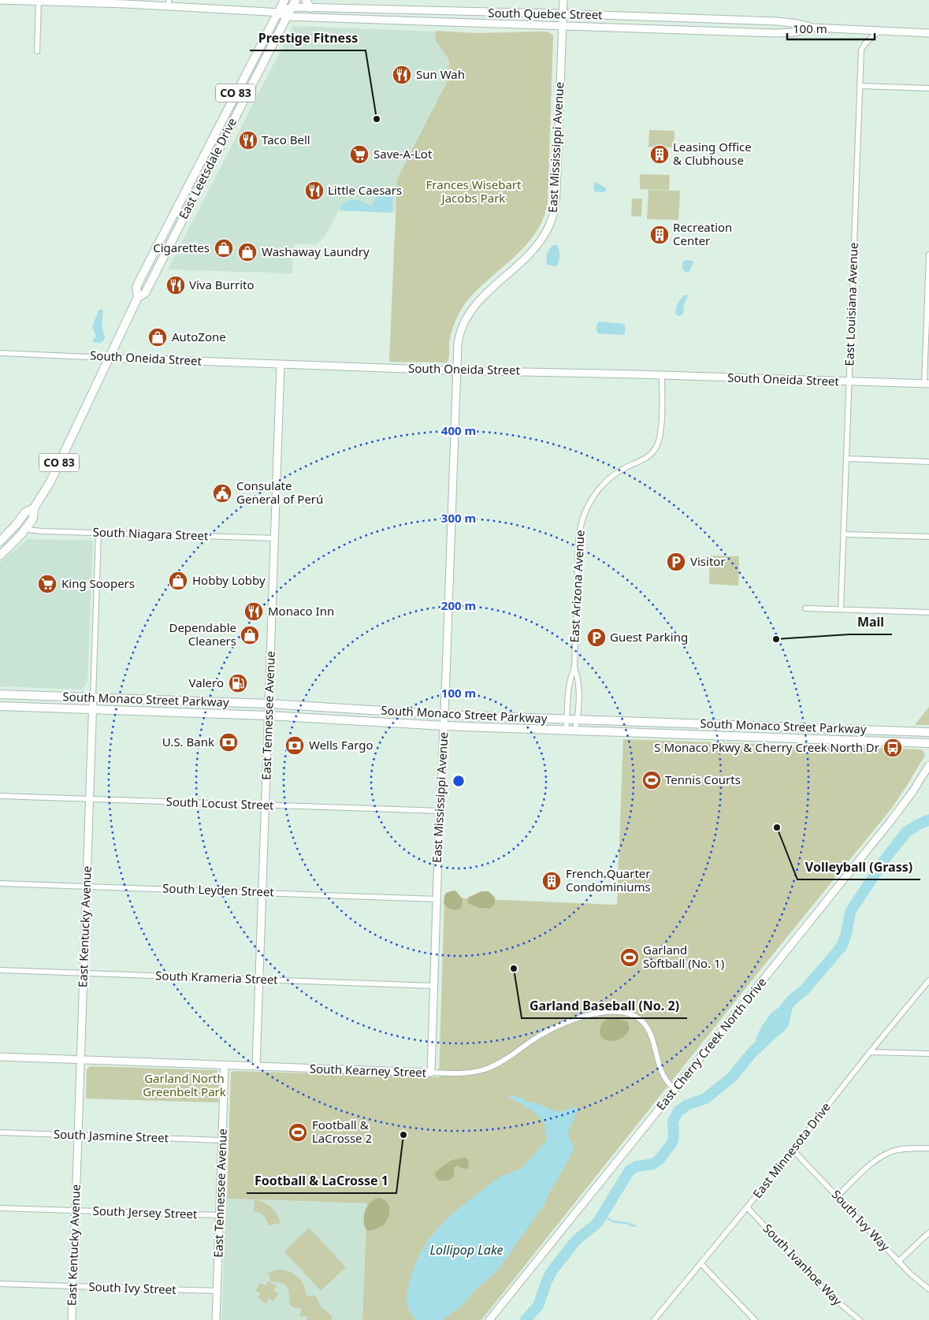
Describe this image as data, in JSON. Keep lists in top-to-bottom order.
{
  "streets": {
    "main road": ["CO 83", "East Leetsdale Drive", "South Monaco Street Parkway"],
    "street": [
      "South Quebec Street",
      "East Mississippi Avenue",
      "East Louisiana Avenue",
      "South Oneida Street",
      "South Niagara Street",
      "East Arizona Avenue",
      "East Tennessee Avenue",
      "South Locust Street",
      "South Leyden Street",
      "East Kentucky Avenue",
      "South Krameria Street",
      "East Cherry Creek North Drive",
      "South Kearney Street",
      "South Jasmine Street",
      "East Minnesota Drive",
      "South Jersey Street",
      "South Ivy Way",
      "South Ivanhoe Way",
      "South Ivy Street"
    ]
  },
  "crossings": [
    ["South Quebec Street", "CO 83"],
    ["South Quebec Street", "East Mississippi Avenue"],
    ["South Quebec Street", "East Leetsdale Drive"],
    ["South Quebec Street", "East Louisiana Avenue"],
    ["CO 83", "East Leetsdale Drive"],
    ["East Mississippi Avenue", "South Oneida Street"],
    ["East Mississippi Avenue", "South Monaco Street Parkway"],
    ["East Mississippi Avenue", "South Locust Street"],
    ["East Mississippi Avenue", "South Leyden Street"],
    ["East Mississippi Avenue", "South Krameria Street"],
    ["East Mississippi Avenue", "South Kearney Street"],
    ["East Leetsdale Drive", "South Oneida Street"],
    ["East Leetsdale Drive", "South Niagara Street"],
    ["East Louisiana Avenue", "South Oneida Street"],
    ["South Oneida Street", "East Arizona Avenue"],
    ["South Oneida Street", "East Tennessee Avenue"],
    ["South Niagara Street", "East Tennessee Avenue"],
    ["South Niagara Street", "East Kentucky Avenue"],
    ["East Arizona Avenue", "South Monaco Street Parkway"],
    ["South Monaco Street Parkway", "East Tennessee Avenue"],
    ["South Monaco Street Parkway", "East Kentucky Avenue"],
    ["East Tennessee Avenue", "South Locust Street"],
    ["East Tennessee Avenue", "South Leyden Street"],
    ["East Tennessee Avenue", "South Krameria Street"],
    ["East Tennessee Avenue", "South Kearney Street"],
    ["East Tennessee Avenue", "South Jasmine Street"],
    ["East Tennessee Avenue", "South Jersey Street"],
    ["East Tennessee Avenue", "South Ivy Street"],
    ["South Locust Street", "East Kentucky Avenue"],
    ["South Leyden Street", "East Kentucky Avenue"],
    ["East Kentucky Avenue", "South Krameria Street"],
    ["East Kentucky Avenue", "South Kearney Street"],
    ["East Kentucky Avenue", "South Jasmine Street"],
    ["East Kentucky Avenue", "South Jersey Street"],
    ["East Kentucky Avenue", "South Ivy Street"],
    ["East Cherry Creek North Drive", "South Kearney Street"],
    ["East Minnesota Drive", "South Ivy Way"],
    ["East Minnesota Drive", "South Ivanhoe Way"]
  ],
  "water": ["Lollipop Lake"],
  "parks": ["Frances Wisebart Jacobs Park", "Garland North Greenbelt Park"],
  "places": {
    "restaurant": [
      "Sun Wah",
      "Taco Bell",
      "Little Caesars",
      "Viva Burrito",
      "Monaco Inn"
    ],
    "other": [
      "Prestige Fitness",
      "Mail",
      "Volleyball (Grass)",
      "Garland Baseball (No. 2)",
      "Football & LaCrosse 1"
    ],
    "supermarket": ["Save-A-Lot", "King Soopers"],
    "building": ["Leasing Office & Clubhouse", "Recreation Center", "French Quarter Condominiums"],
    "shop": [
      "Cigarettes",
      "Washaway Laundry",
      "AutoZone",
      "Hobby Lobby",
      "Dependable Cleaners"
    ],
    "public building": ["Consulate General of Perú"],
    "parking": ["Visitor", "Guest Parking"],
    "fuel station": ["Valero"],
    "bank": ["U.S. Bank", "Wells Fargo"],
    "bus stop": ["S Monaco Pkwy & Cherry Creek North Dr"],
    "sports": ["Tennis Courts", "Garland Softball (No. 1)", "Football & LaCrosse 2"]
  },
  "scale_bar": "100 m",
  "rings": [
    "400 m",
    "300 m",
    "200 m",
    "100 m"
  ]
}
